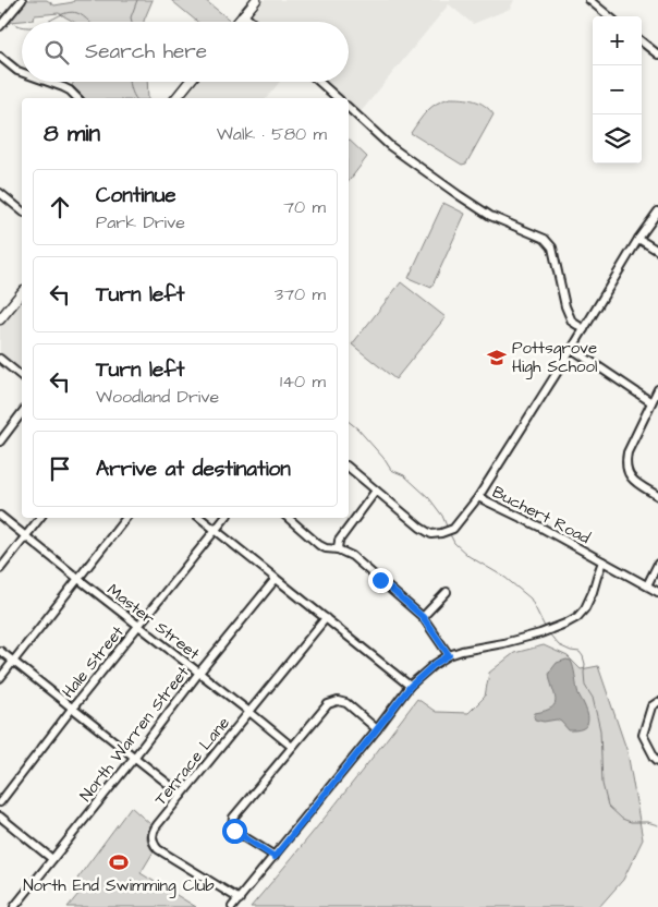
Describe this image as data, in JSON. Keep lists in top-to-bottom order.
{
  "streets": {
    "street": [
      "Buchert Road",
      "Master Street",
      "Hale Street",
      "North Warren Street",
      "Terrace Lane"
    ]
  },
  "crossings": [
    ["Master Street", "Hale Street"],
    ["Master Street", "North Warren Street"],
    ["Master Street", "Terrace Lane"]
  ],
  "places": {
    "school or university": ["Pottsgrove High School"],
    "sports": ["North End Swimming Club"]
  },
  "page": {
    "map_buttons": ["+", "−"],
    "search": "Search here",
    "heading": ["8 min", "Walk · 580 m"],
    "list": [
      ["Continue", "Park Drive", "70 m"],
      ["Turn left", "370 m"],
      ["Turn left", "Woodland Drive", "140 m"],
      "Arrive at destination"
    ]
  }
}
